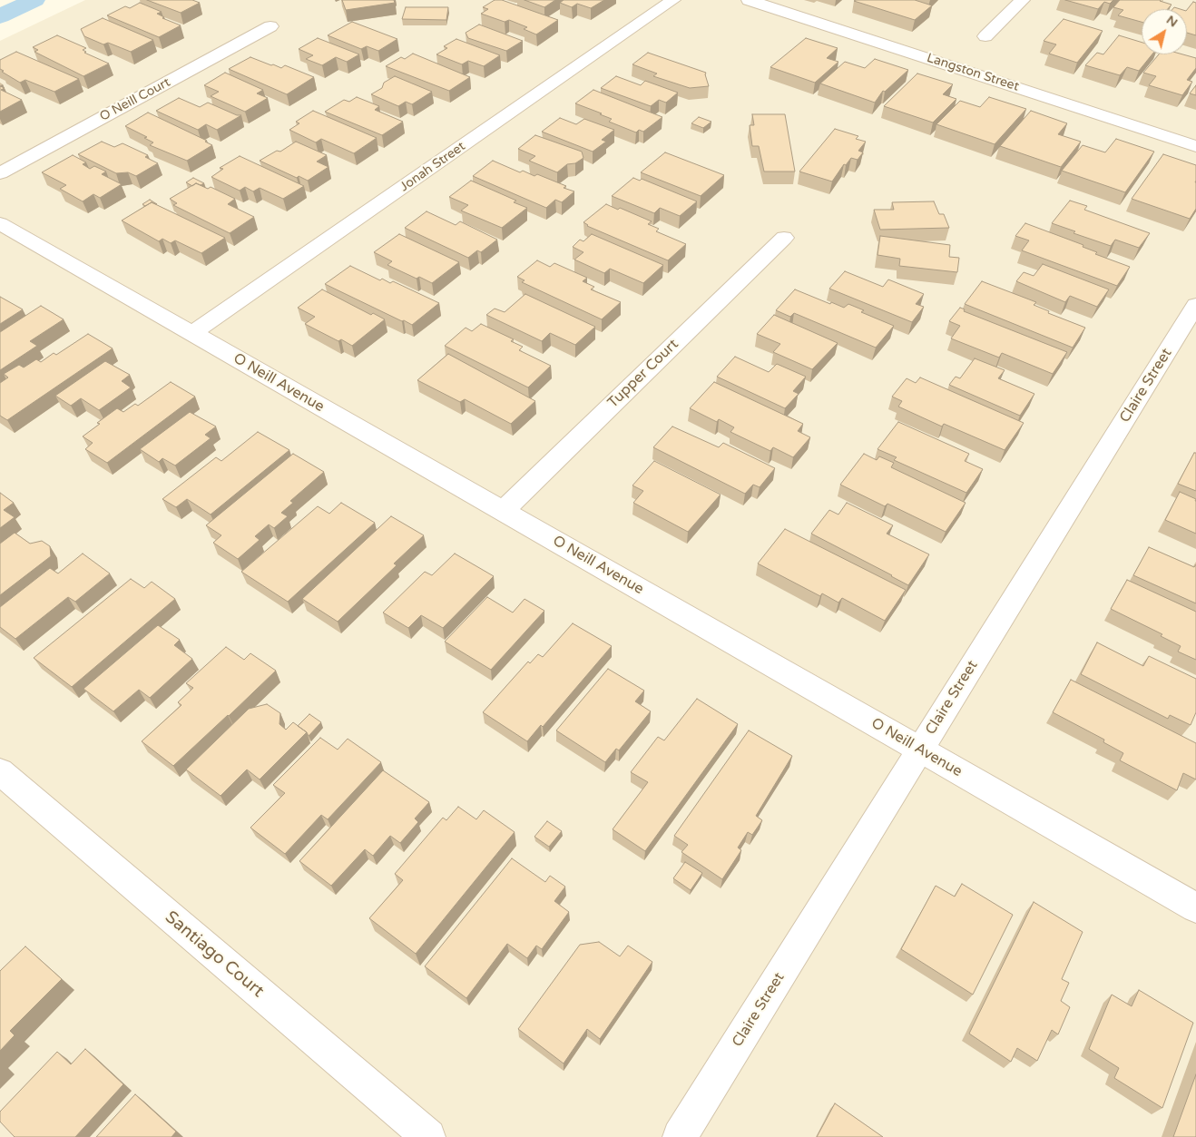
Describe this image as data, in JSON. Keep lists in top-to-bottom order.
{
  "streets": {
    "street": [
      "Langston Street",
      "O Neill Court",
      "Jonah Street",
      "Tupper Court",
      "O Neill Avenue",
      "Claire Street",
      "Santiago Court"
    ]
  },
  "crossings": [
    ["Jonah Street", "O Neill Avenue"],
    ["Tupper Court", "O Neill Avenue"],
    ["O Neill Avenue", "Claire Street"]
  ],
  "north": "top right"
}
